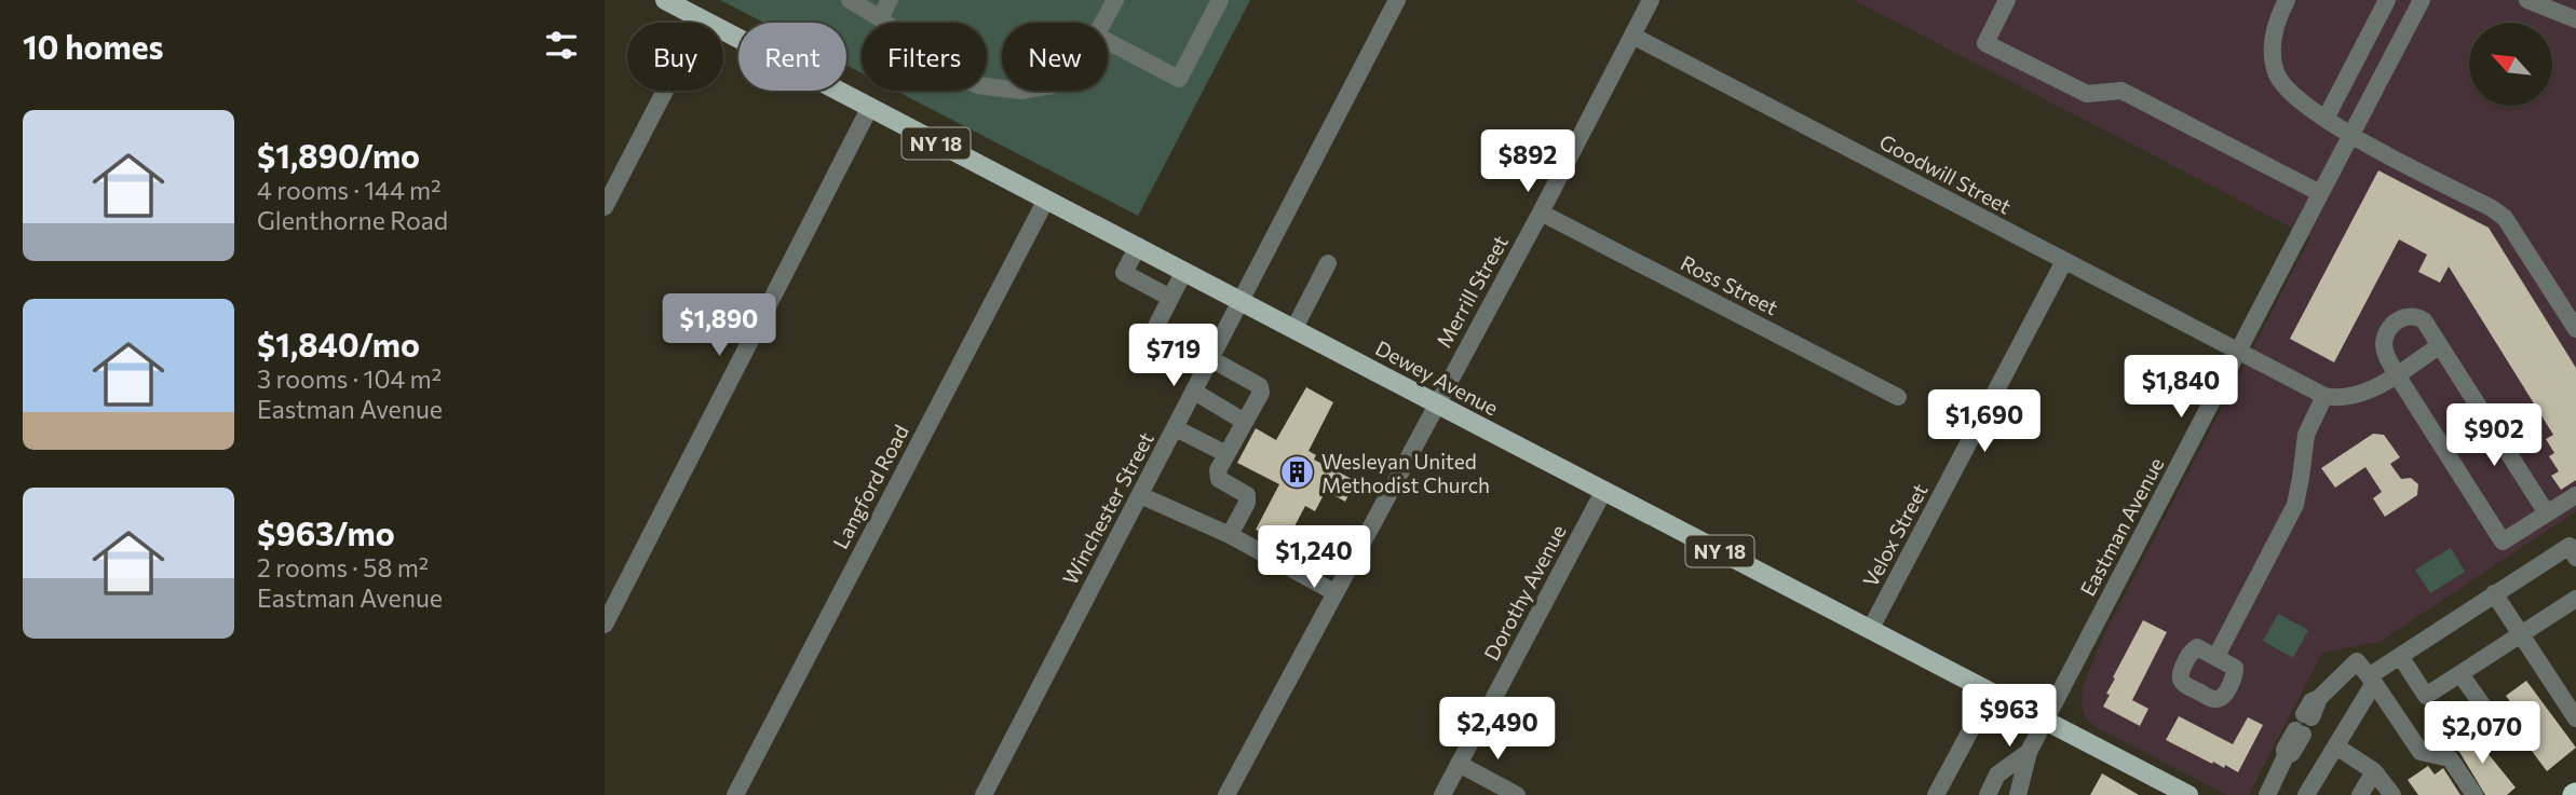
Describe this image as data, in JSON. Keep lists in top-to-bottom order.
{
  "streets": {
    "main road": ["NY 18", "Dewey Avenue"],
    "street": [
      "Goodwill Street",
      "Ross Street",
      "Merrill Street",
      "Langford Road",
      "Winchester Street",
      "Eastman Avenue",
      "Velox Street",
      "Dorothy Avenue"
    ]
  },
  "crossings": [
    ["Goodwill Street", "Merrill Street"],
    ["Goodwill Street", "Eastman Avenue"],
    ["Goodwill Street", "Velox Street"],
    ["Ross Street", "Merrill Street"],
    ["Merrill Street", "Dewey Avenue"],
    ["Dewey Avenue", "Langford Road"],
    ["Dewey Avenue", "Winchester Street"],
    ["Dewey Avenue", "Eastman Avenue"],
    ["Dewey Avenue", "Velox Street"],
    ["Dewey Avenue", "Dorothy Avenue"]
  ],
  "places": {
    "building": ["Wesleyan United Methodist Church"]
  },
  "north": "top left",
  "page": {
    "heading": "10 homes",
    "chip": [
      "Buy",
      "Rent",
      "Filters",
      "New"
    ],
    "list": [
      {
        "name": "$1,890/mo",
        "note": "4 rooms · 144 m² · Glenthorne Road"
      },
      {
        "name": "$1,840/mo",
        "note": "3 rooms · 104 m² · Eastman Avenue"
      },
      {
        "name": "$963/mo",
        "note": "2 rooms · 58 m² · Eastman Avenue"
      }
    ],
    "price": [
      "$892",
      "$1,890",
      "$719",
      "$1,840",
      "$1,690",
      "$902",
      "$1,240",
      "$963",
      "$2,490",
      "$2,070"
    ]
  }
}
